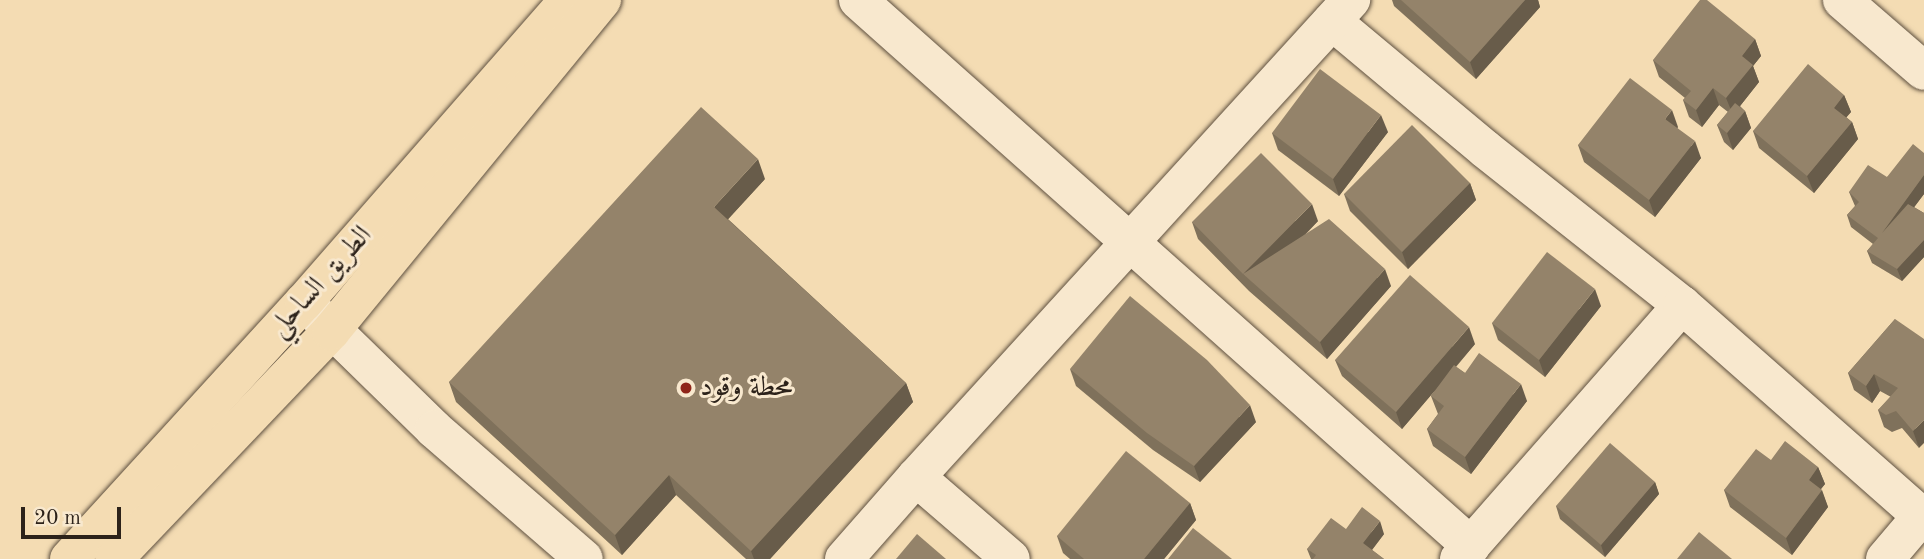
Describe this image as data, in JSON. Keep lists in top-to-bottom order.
{
  "streets": {
    "highway": ["الطريق الساحلي"]
  },
  "places": ["محطة وقود"],
  "scale_bar": "20 m"
}
